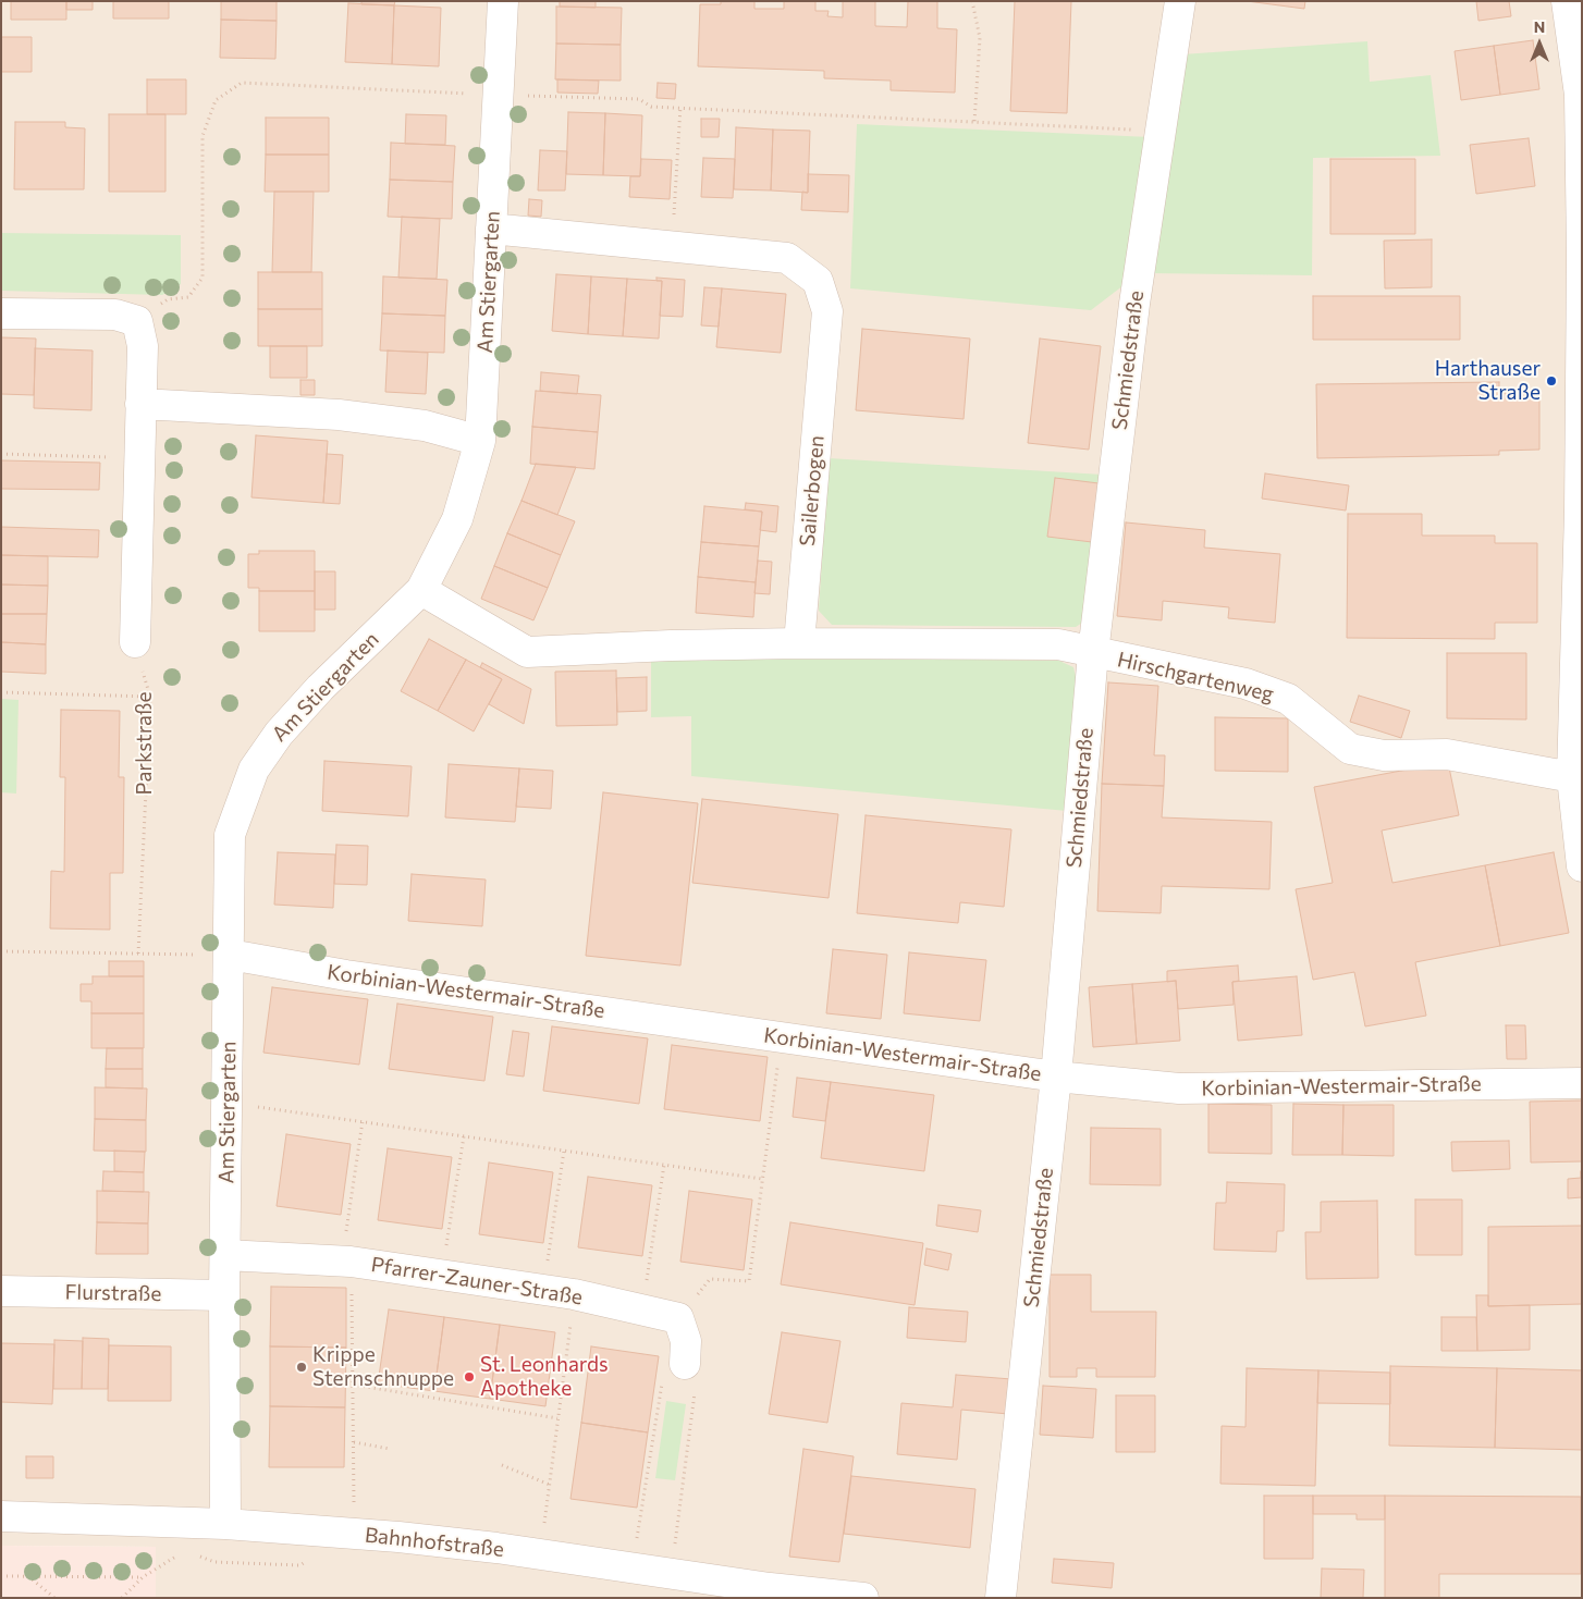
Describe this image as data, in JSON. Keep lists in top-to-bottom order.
{
  "streets": {
    "street": [
      "Am Stiergarten",
      "Schmiedstraße",
      "Sailerbogen",
      "Hirschgartenweg",
      "Korbinian-Westermair-Straße",
      "Pfarrer-Zauner-Straße",
      "Flurstraße",
      "Bahnhofstraße"
    ],
    "path": ["Parkstraße"]
  },
  "crossings": [
    ["Am Stiergarten", "Sailerbogen"],
    ["Am Stiergarten", "Korbinian-Westermair-Straße"],
    ["Am Stiergarten", "Pfarrer-Zauner-Straße"],
    ["Am Stiergarten", "Flurstraße"],
    ["Am Stiergarten", "Bahnhofstraße"],
    ["Schmiedstraße", "Hirschgartenweg"],
    ["Schmiedstraße", "Korbinian-Westermair-Straße"],
    ["Sailerbogen", "Hirschgartenweg"]
  ],
  "places": ["Harthauser Straße", "Krippe Sternschnuppe", "St. Leonhards Apotheke"],
  "north": "top"
}
